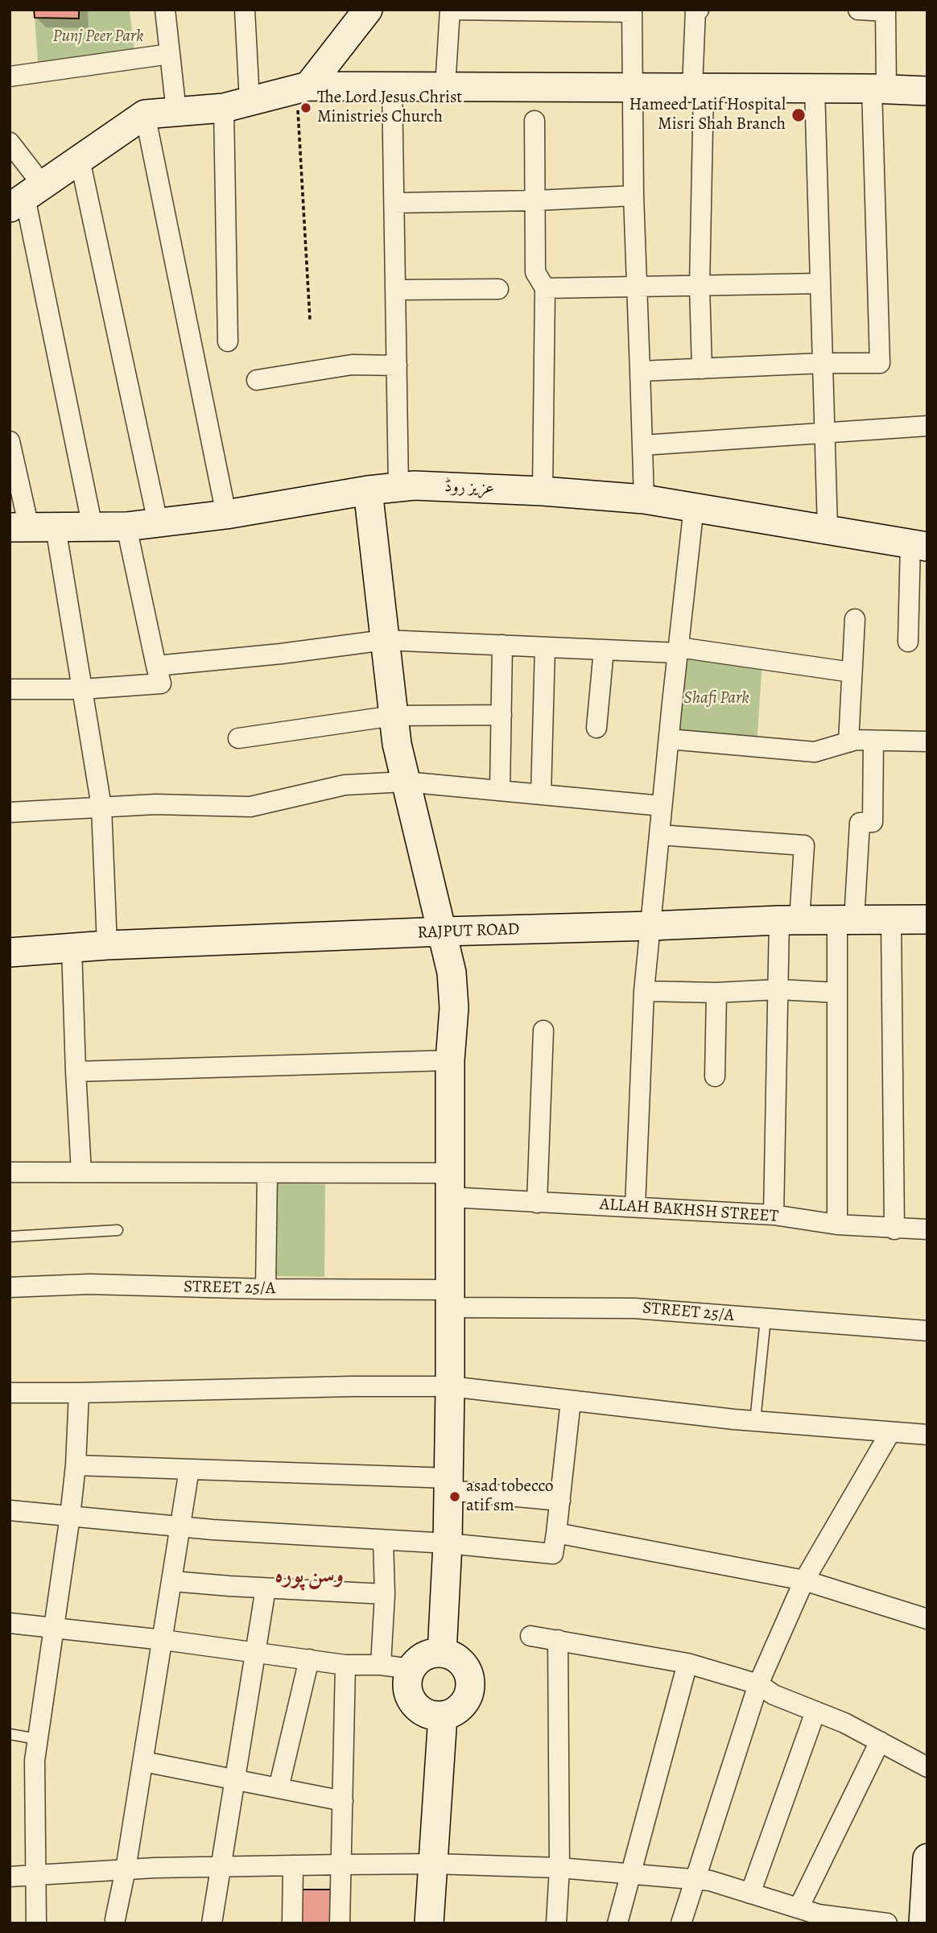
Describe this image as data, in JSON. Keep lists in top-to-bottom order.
{
  "streets": {
    "street": [
      "عزیز روڈ",
      "RAJPUT ROAD",
      "ALLAH BAKHSH STREET",
      "STREET 25/A"
    ]
  },
  "districts": ["وسن پورہ"],
  "parks": ["Punj Peer Park", "Shafi Park"],
  "places": ["The Lord Jesus Christ Ministries Church", "Hameed Latif Hospital Misri Shah Branch", "asad tobecco atif sm"]
}
